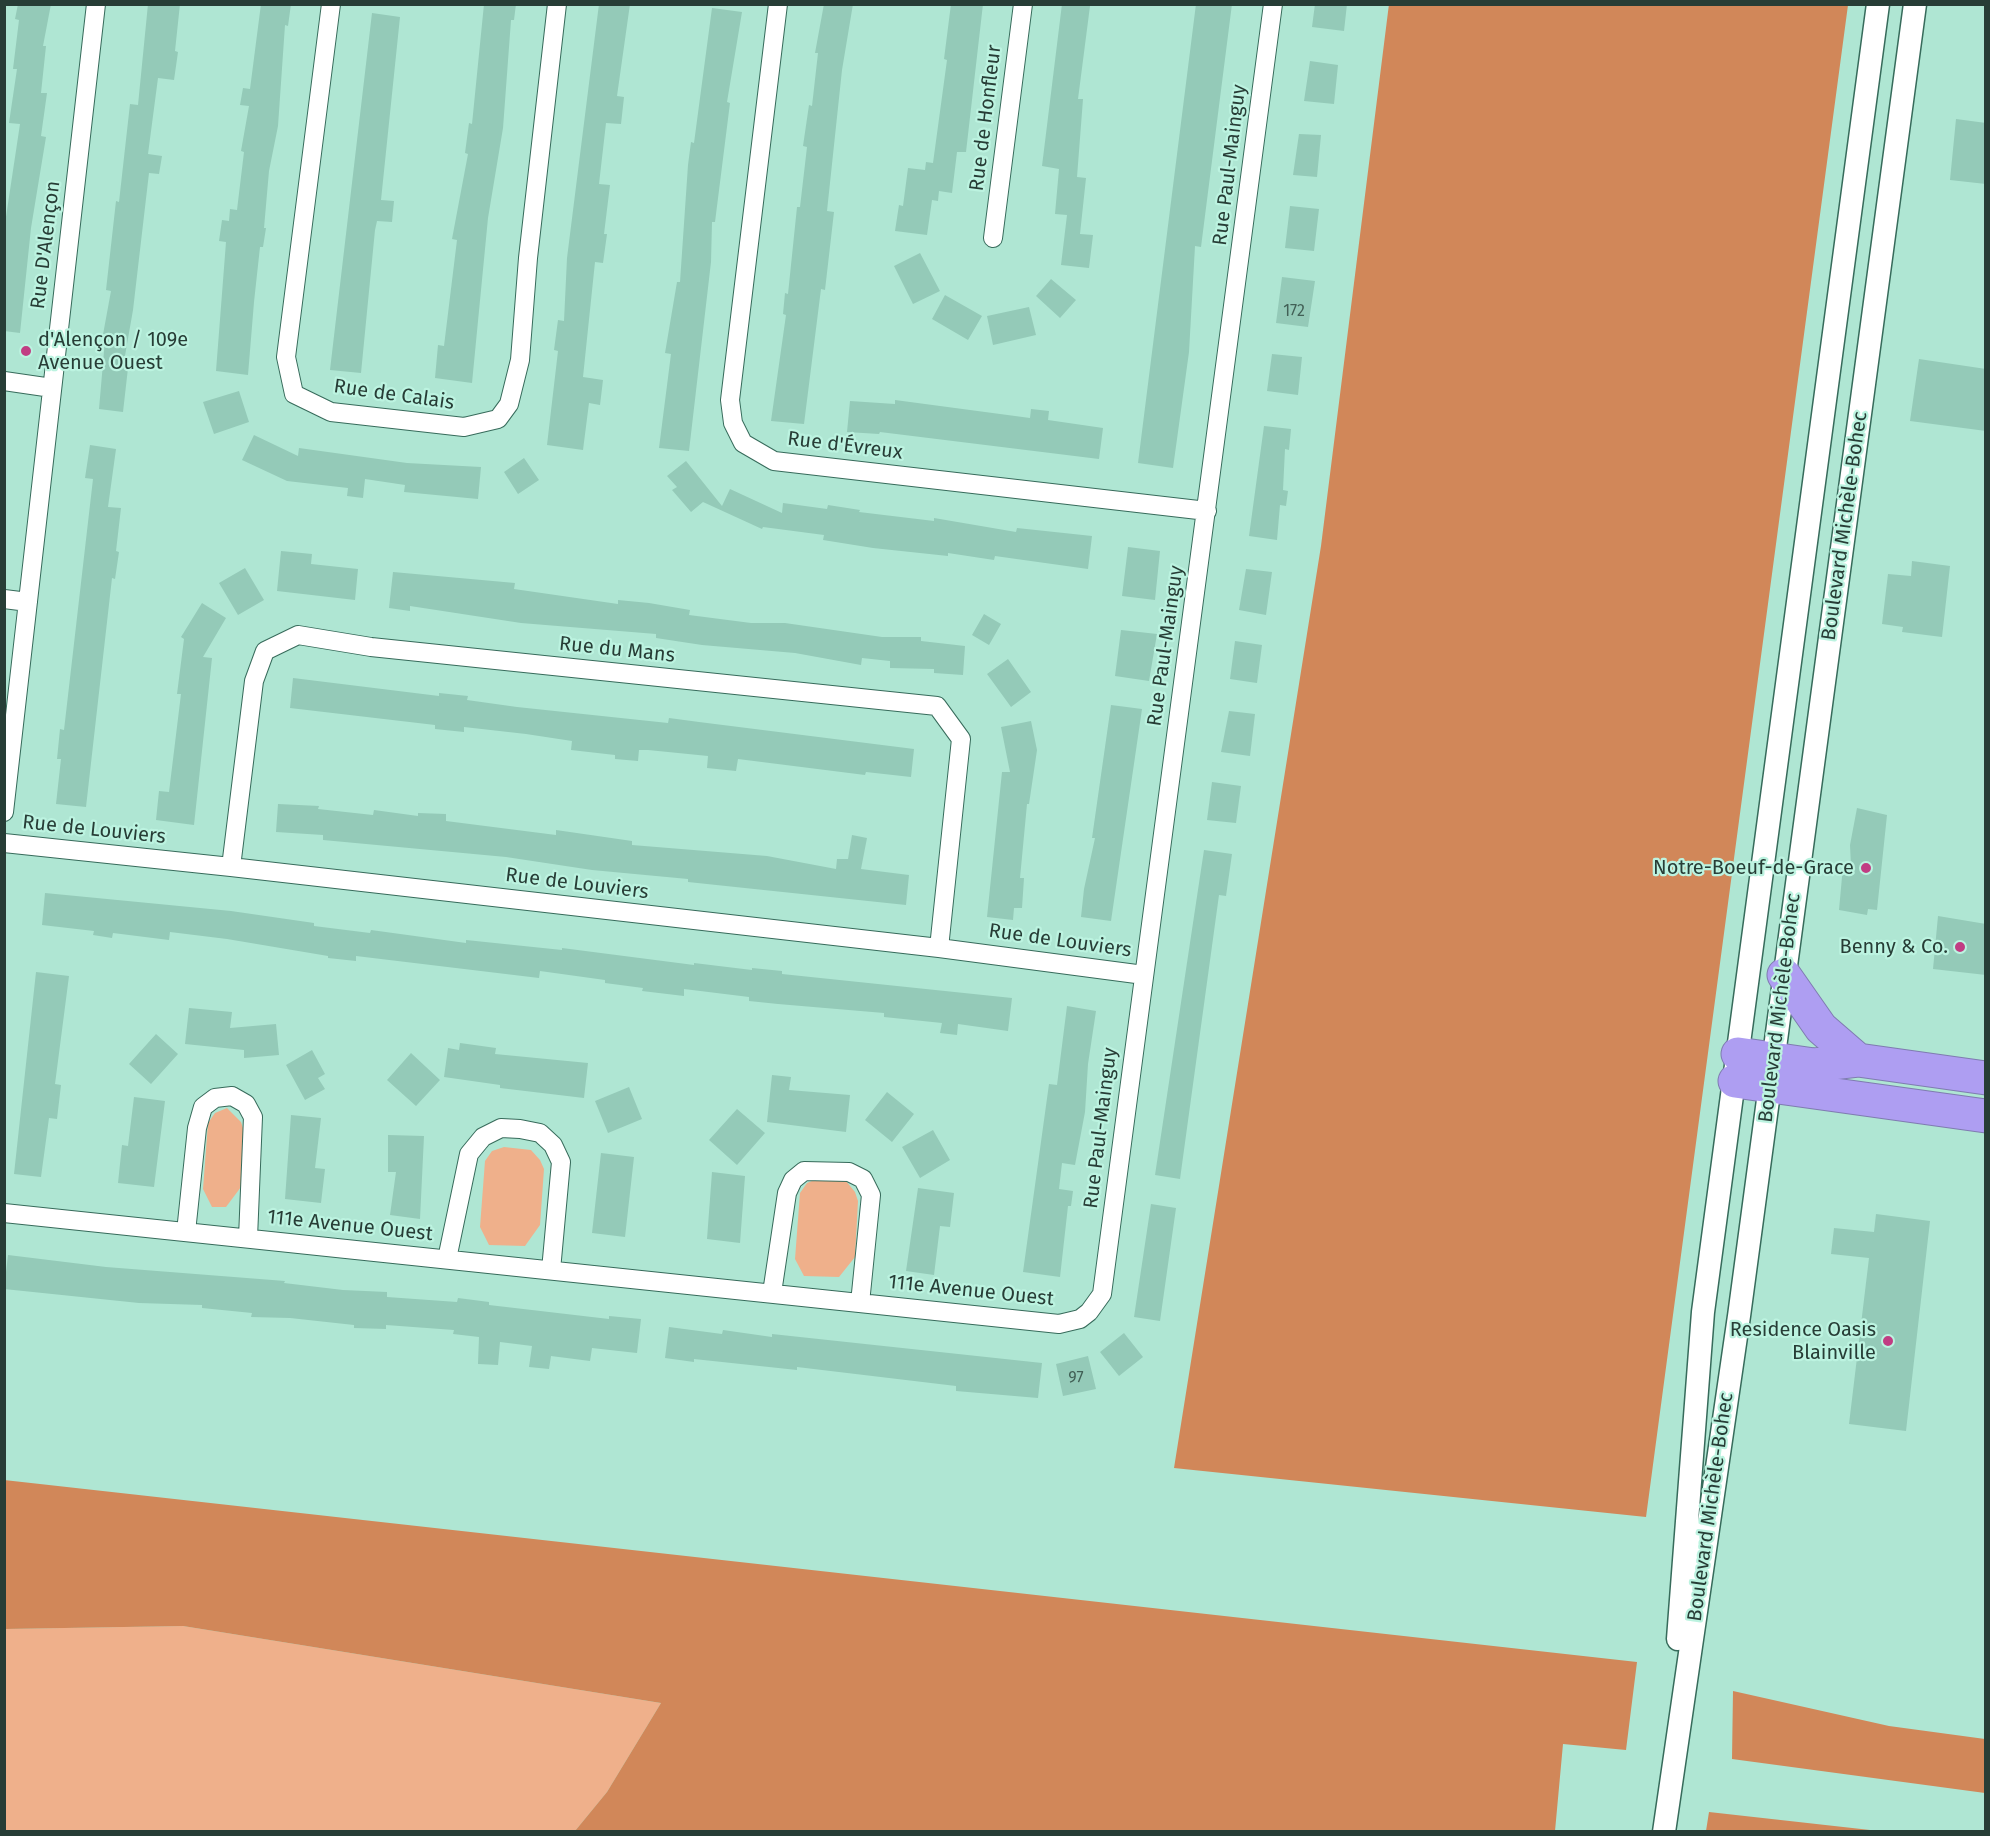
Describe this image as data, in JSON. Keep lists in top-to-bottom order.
{
  "streets": {
    "street": [
      "Rue de Honfleur",
      "Rue Paul-Mainguy",
      "Rue D'Alençon",
      "Rue de Calais",
      "Rue d'Évreux",
      "Boulevard Michèle-Bohec",
      "Rue du Mans",
      "Rue de Louviers",
      "111e Avenue Ouest"
    ]
  },
  "crossings": [
    ["Rue Paul-Mainguy", "Rue d'Évreux"],
    ["Rue Paul-Mainguy", "Rue de Louviers"],
    ["Rue Paul-Mainguy", "111e Avenue Ouest"],
    ["Rue du Mans", "Rue de Louviers"]
  ],
  "places": [
    "d'Alençon / 109e Avenue Ouest",
    "Notre-Boeuf-de-Grace",
    "Benny & Co.",
    "Residence Oasis Blainville"
  ],
  "house_numbers": ["172", "97"]
}
